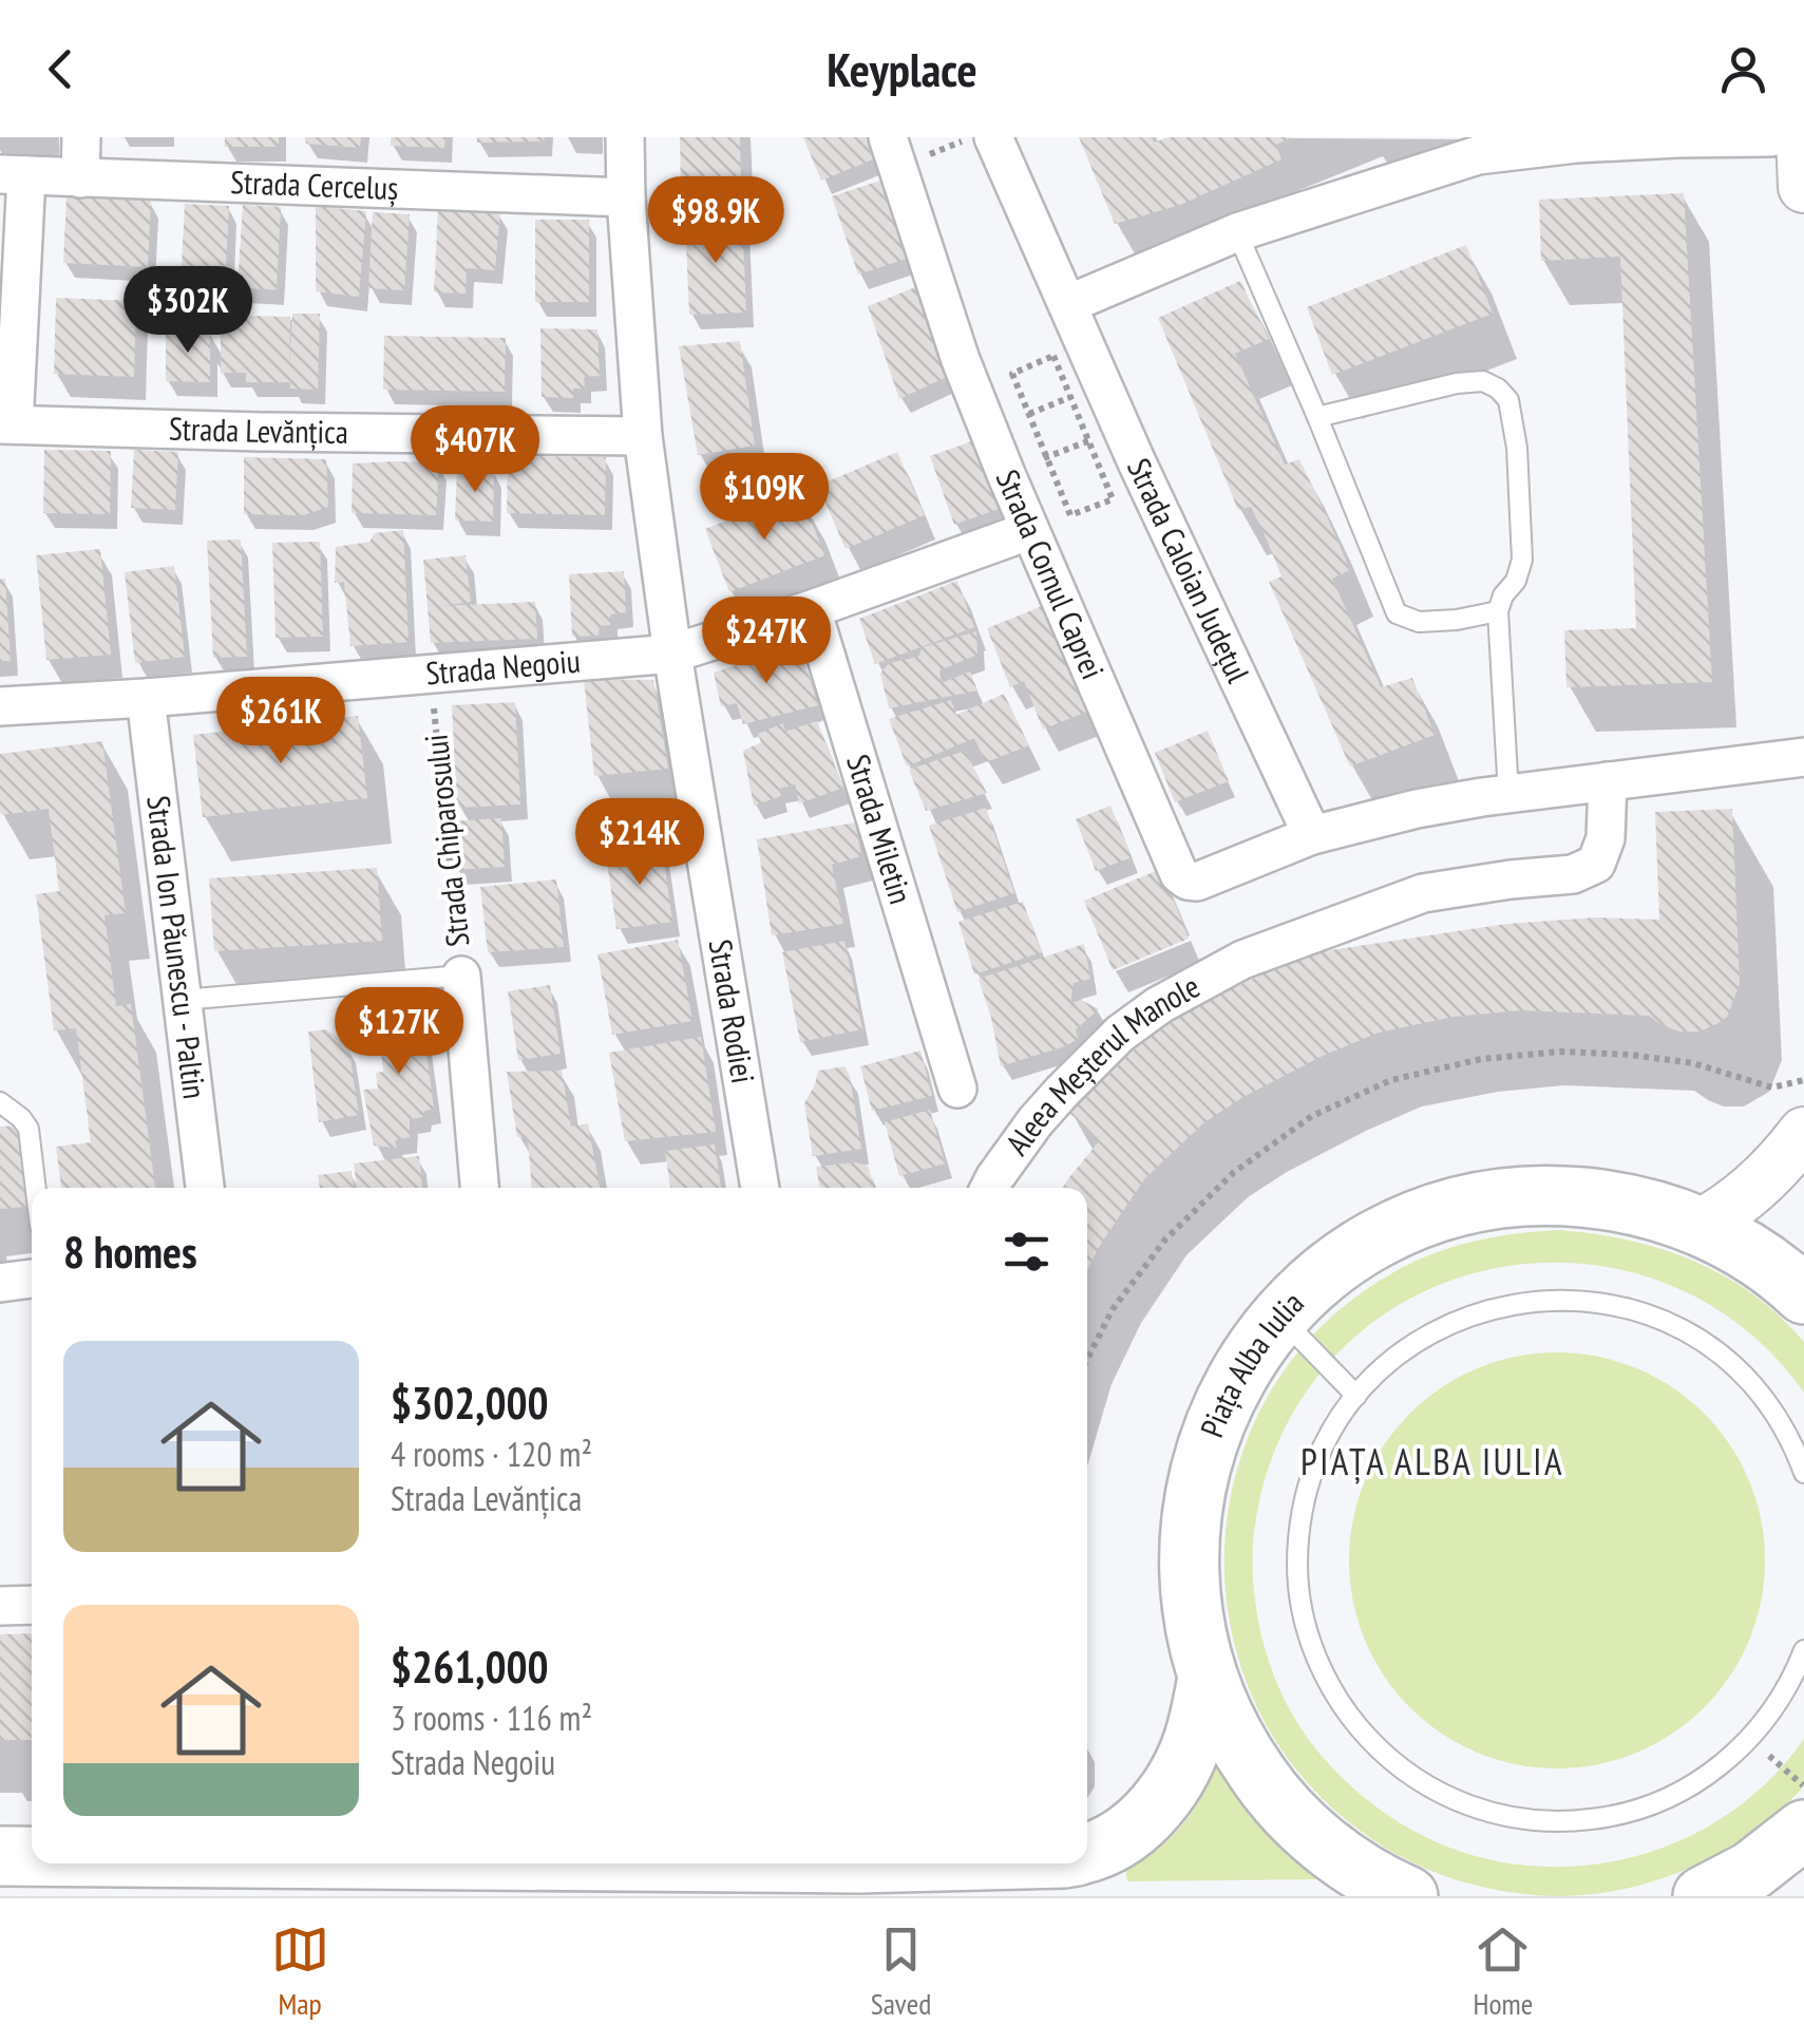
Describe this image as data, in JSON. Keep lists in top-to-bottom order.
{
  "streets": {
    "main road": ["Piața Alba Iulia"],
    "street": [
      "Strada Cerceluș",
      "Strada Levănțica",
      "Strada Caloian Județul",
      "Strada Cornul Caprei",
      "Strada Negoiu",
      "Strada Miletin",
      "Strada Chiparosului",
      "Strada Ion Păunescu - Paltin",
      "Strada Rodiei",
      "Aleea Meșterul Manole"
    ]
  },
  "crossings": [
    ["Strada Cerceluș", "Strada Rodiei"],
    ["Strada Levănțica", "Strada Rodiei"],
    ["Strada Caloian Județul", "Strada Cornul Caprei"],
    ["Strada Negoiu", "Strada Miletin"],
    ["Strada Negoiu", "Strada Chiparosului"],
    ["Strada Negoiu", "Strada Ion Păunescu - Paltin"],
    ["Strada Negoiu", "Strada Rodiei"]
  ],
  "districts": ["PIAȚA ALBA IULIA"],
  "page": {
    "header": "Keyplace",
    "price": [
      "$98.9K",
      "$302K",
      "$407K",
      "$109K",
      "$247K",
      "$261K",
      "$214K",
      "$127K"
    ],
    "heading": "8 homes",
    "list": [
      {
        "name": "$302,000",
        "note": "4 rooms · 120 m² · Strada Levănțica"
      },
      {
        "name": "$261,000",
        "note": "3 rooms · 116 m² · Strada Negoiu"
      }
    ],
    "tabs": ["Map", "Saved", "Home"]
  }
}
